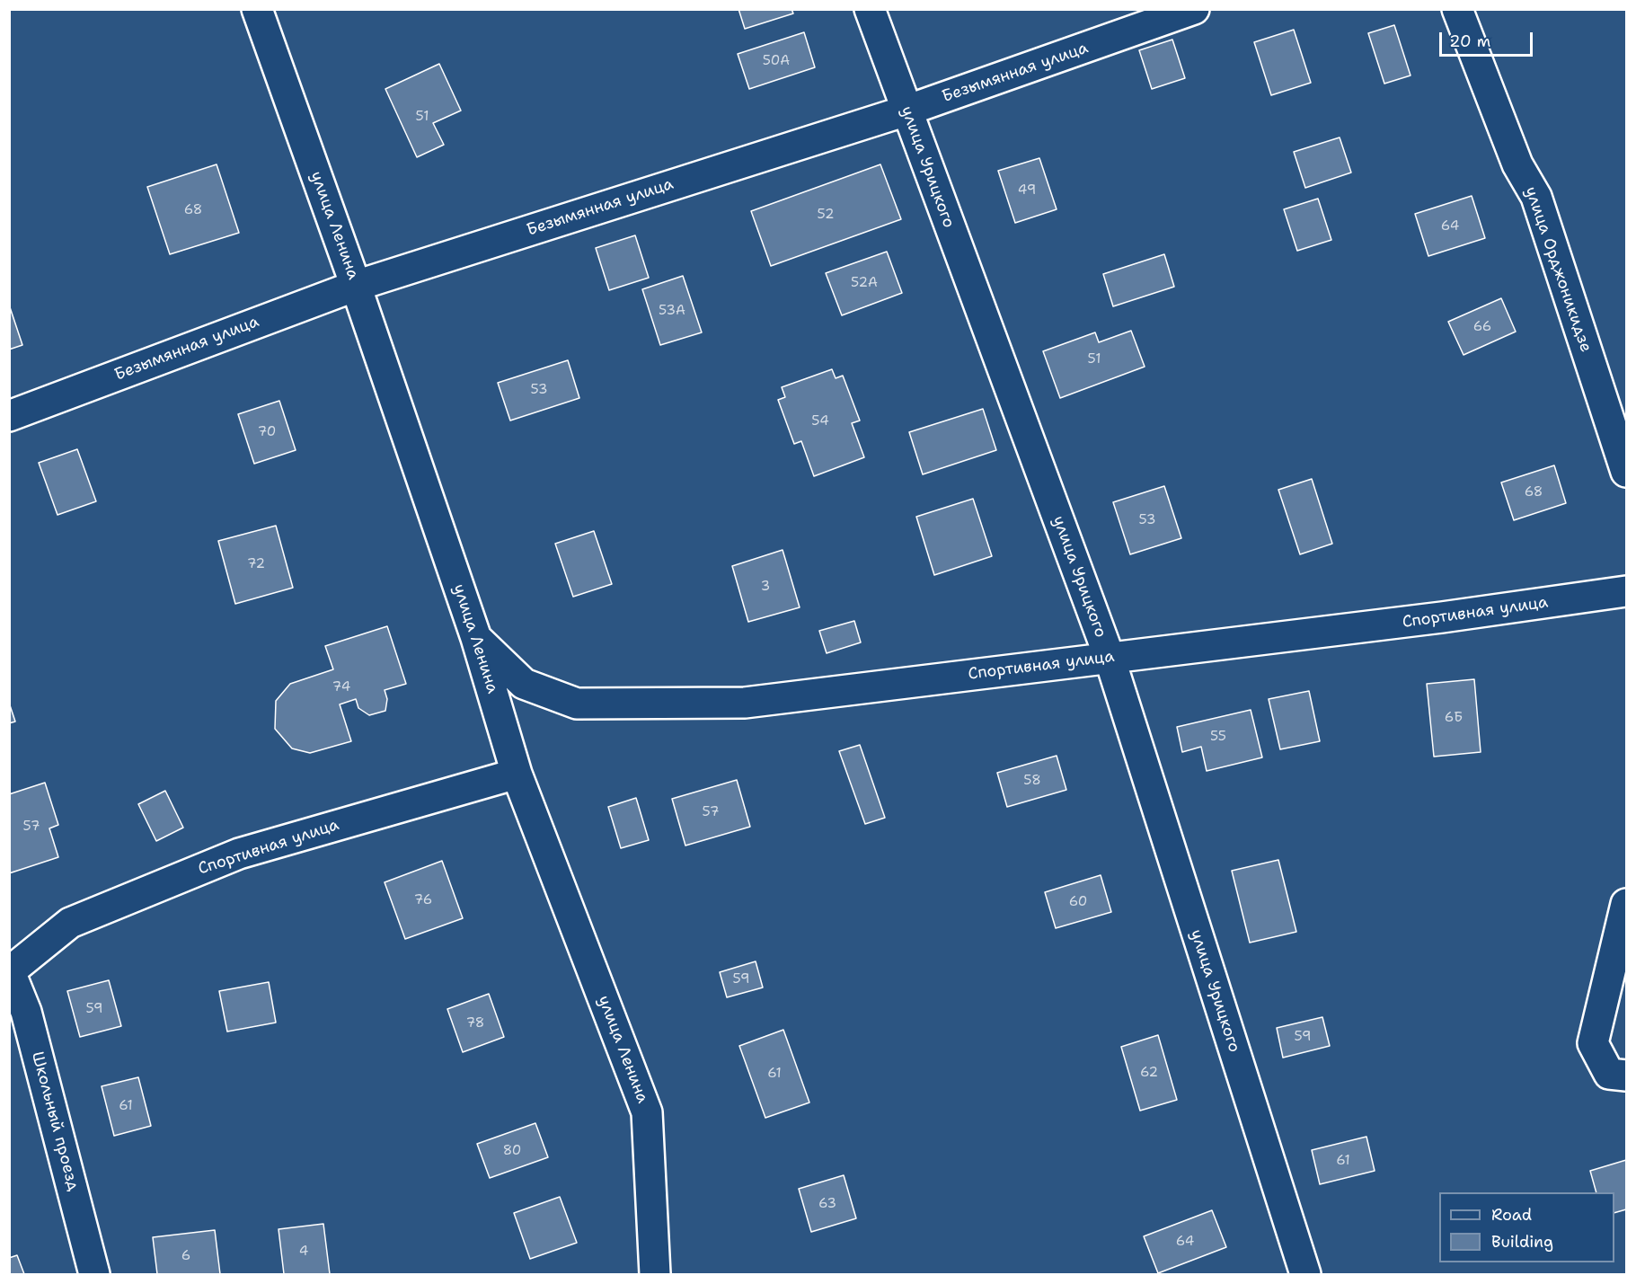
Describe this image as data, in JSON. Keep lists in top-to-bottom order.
{
  "streets": {
    "street": [
      "Безымянная улица",
      "улица Урицкого",
      "улица Ленина",
      "улица Орджоникидзе",
      "Спортивная улица",
      "Школьный проезд"
    ]
  },
  "crossings": [
    ["Безымянная улица", "улица Урицкого"],
    ["Безымянная улица", "улица Ленина"],
    ["улица Урицкого", "Спортивная улица"],
    ["улица Ленина", "Спортивная улица"],
    ["Спортивная улица", "Школьный проезд"]
  ],
  "house_numbers": [
    "50А",
    "51",
    "49",
    "68",
    "52",
    "64",
    "52А",
    "53А",
    "66",
    "51",
    "53",
    "54",
    "70",
    "68",
    "53",
    "72",
    "3",
    "74",
    "6Б",
    "55",
    "58",
    "57",
    "57",
    "76",
    "60",
    "59",
    "59",
    "78",
    "59",
    "62",
    "61",
    "61",
    "80",
    "61",
    "63",
    "64",
    "4",
    "6"
  ],
  "legend": ["Road", "Building"],
  "scale_bar": "20 m"
}
